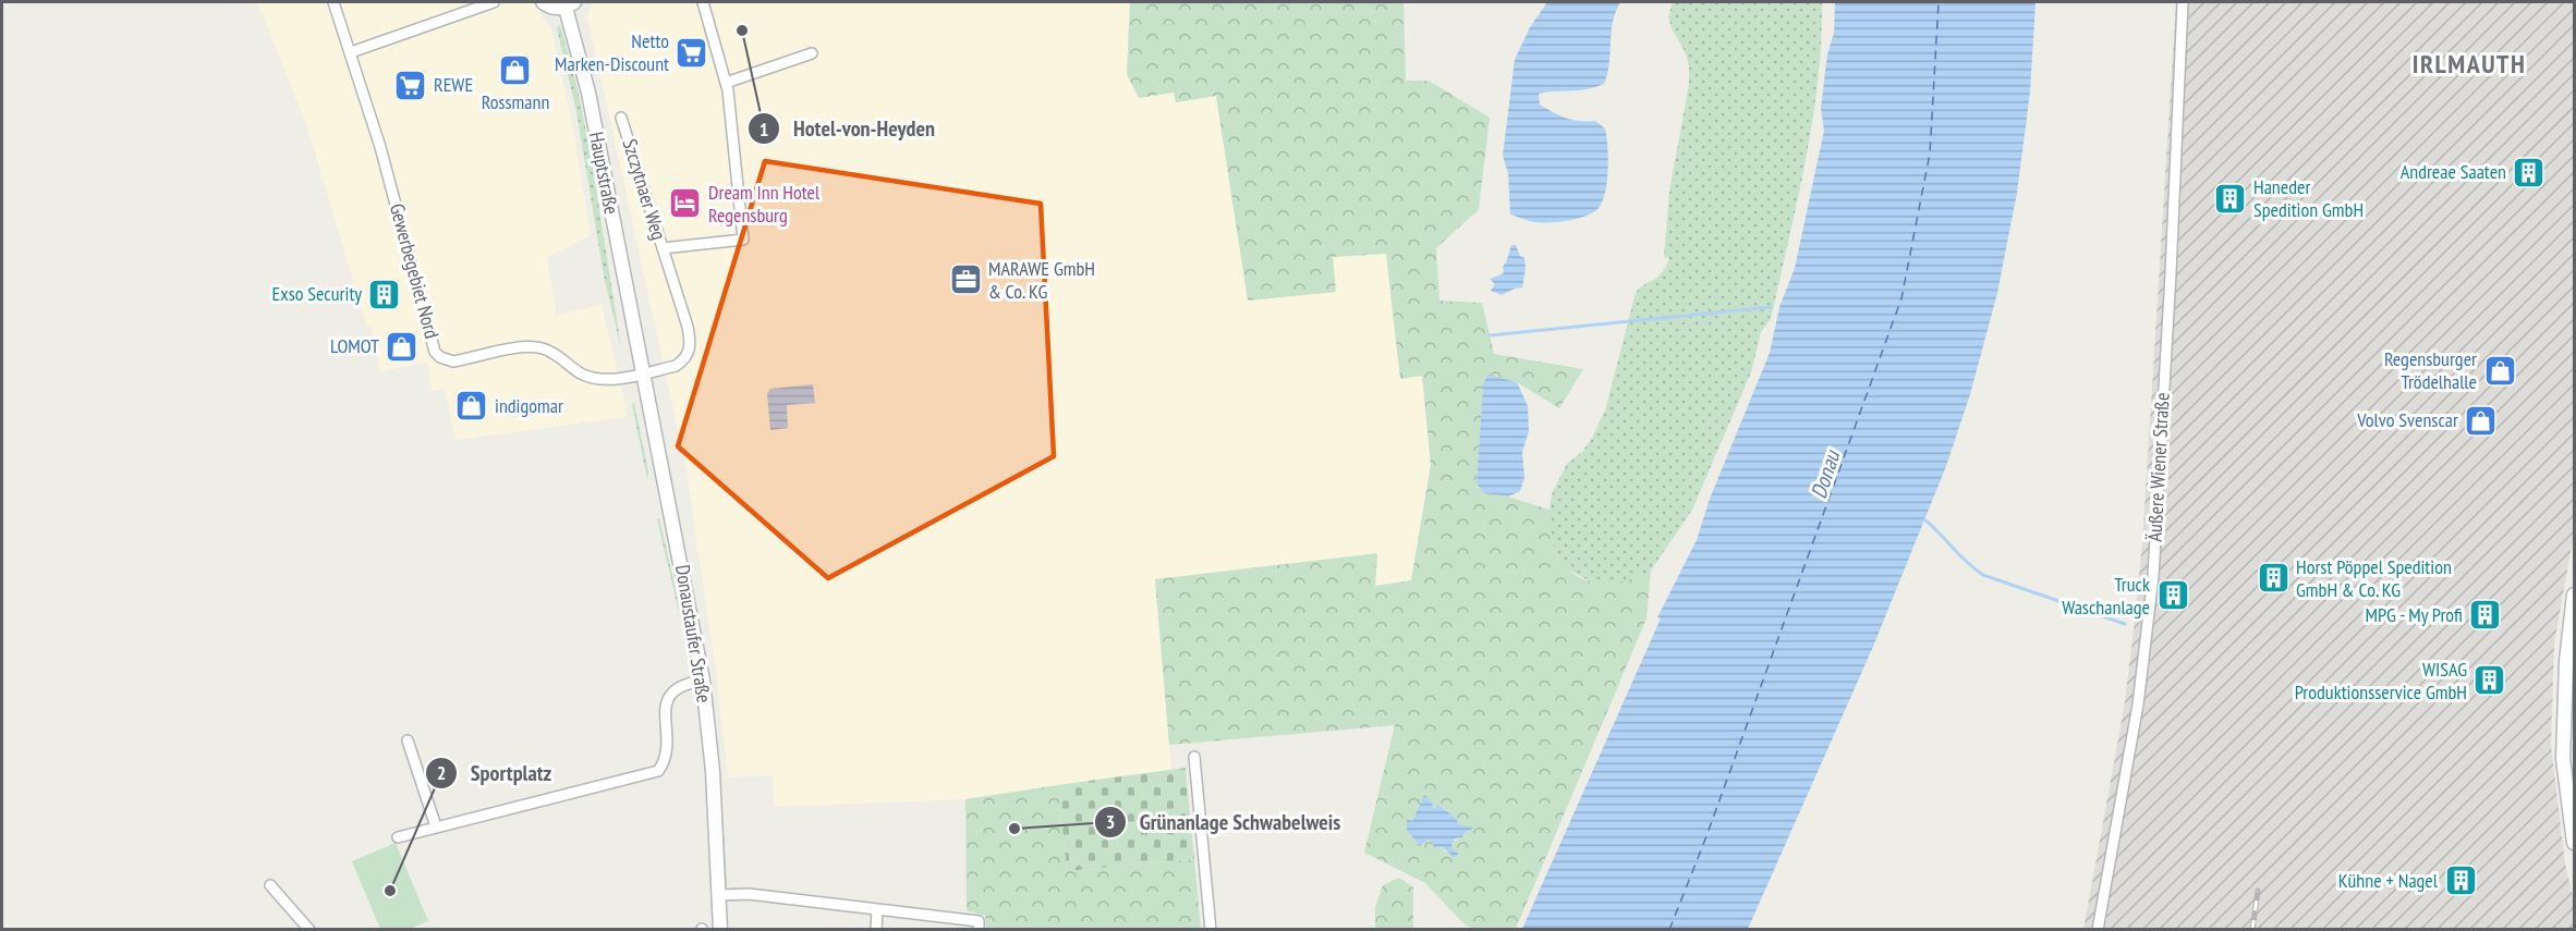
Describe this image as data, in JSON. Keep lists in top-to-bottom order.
{
  "streets": {
    "main road": ["Hauptstraße", "Donaustaufer Straße"],
    "street": ["Szczytnaer Weg", "Gewerbegebiet Nord", "Äußere Wiener Straße"]
  },
  "crossings": [
    ["Hauptstraße", "Donaustaufer Straße"],
    ["Szczytnaer Weg", "Gewerbegebiet Nord"],
    ["Gewerbegebiet Nord", "Donaustaufer Straße"]
  ],
  "districts": ["IRLMAUTH"],
  "water": ["Donau"],
  "places": {
    "other": ["Hotel-von-Heyden", "Grünanlage Schwabelweis", "Sportplatz"],
    "supermarket": ["Netto Marken-Discount", "REWE"],
    "shop": [
      "Rossmann",
      "LOMOT",
      "Regensburger Trödelhalle",
      "indigomar",
      "Volvo Svenscar"
    ],
    "building": [
      "Andreae Saaten",
      "Haneder Spedition GmbH",
      "Exso Security",
      "Horst Pöppel Spedition GmbH & Co. KG",
      "Truck Waschanlage",
      "MPG - My Profi",
      "WISAG Produktionsservice GmbH",
      "Kühne + Nagel"
    ],
    "hotel": ["Dream Inn Hotel Regensburg"],
    "office": ["MARAWE GmbH & Co. KG"]
  }
}
